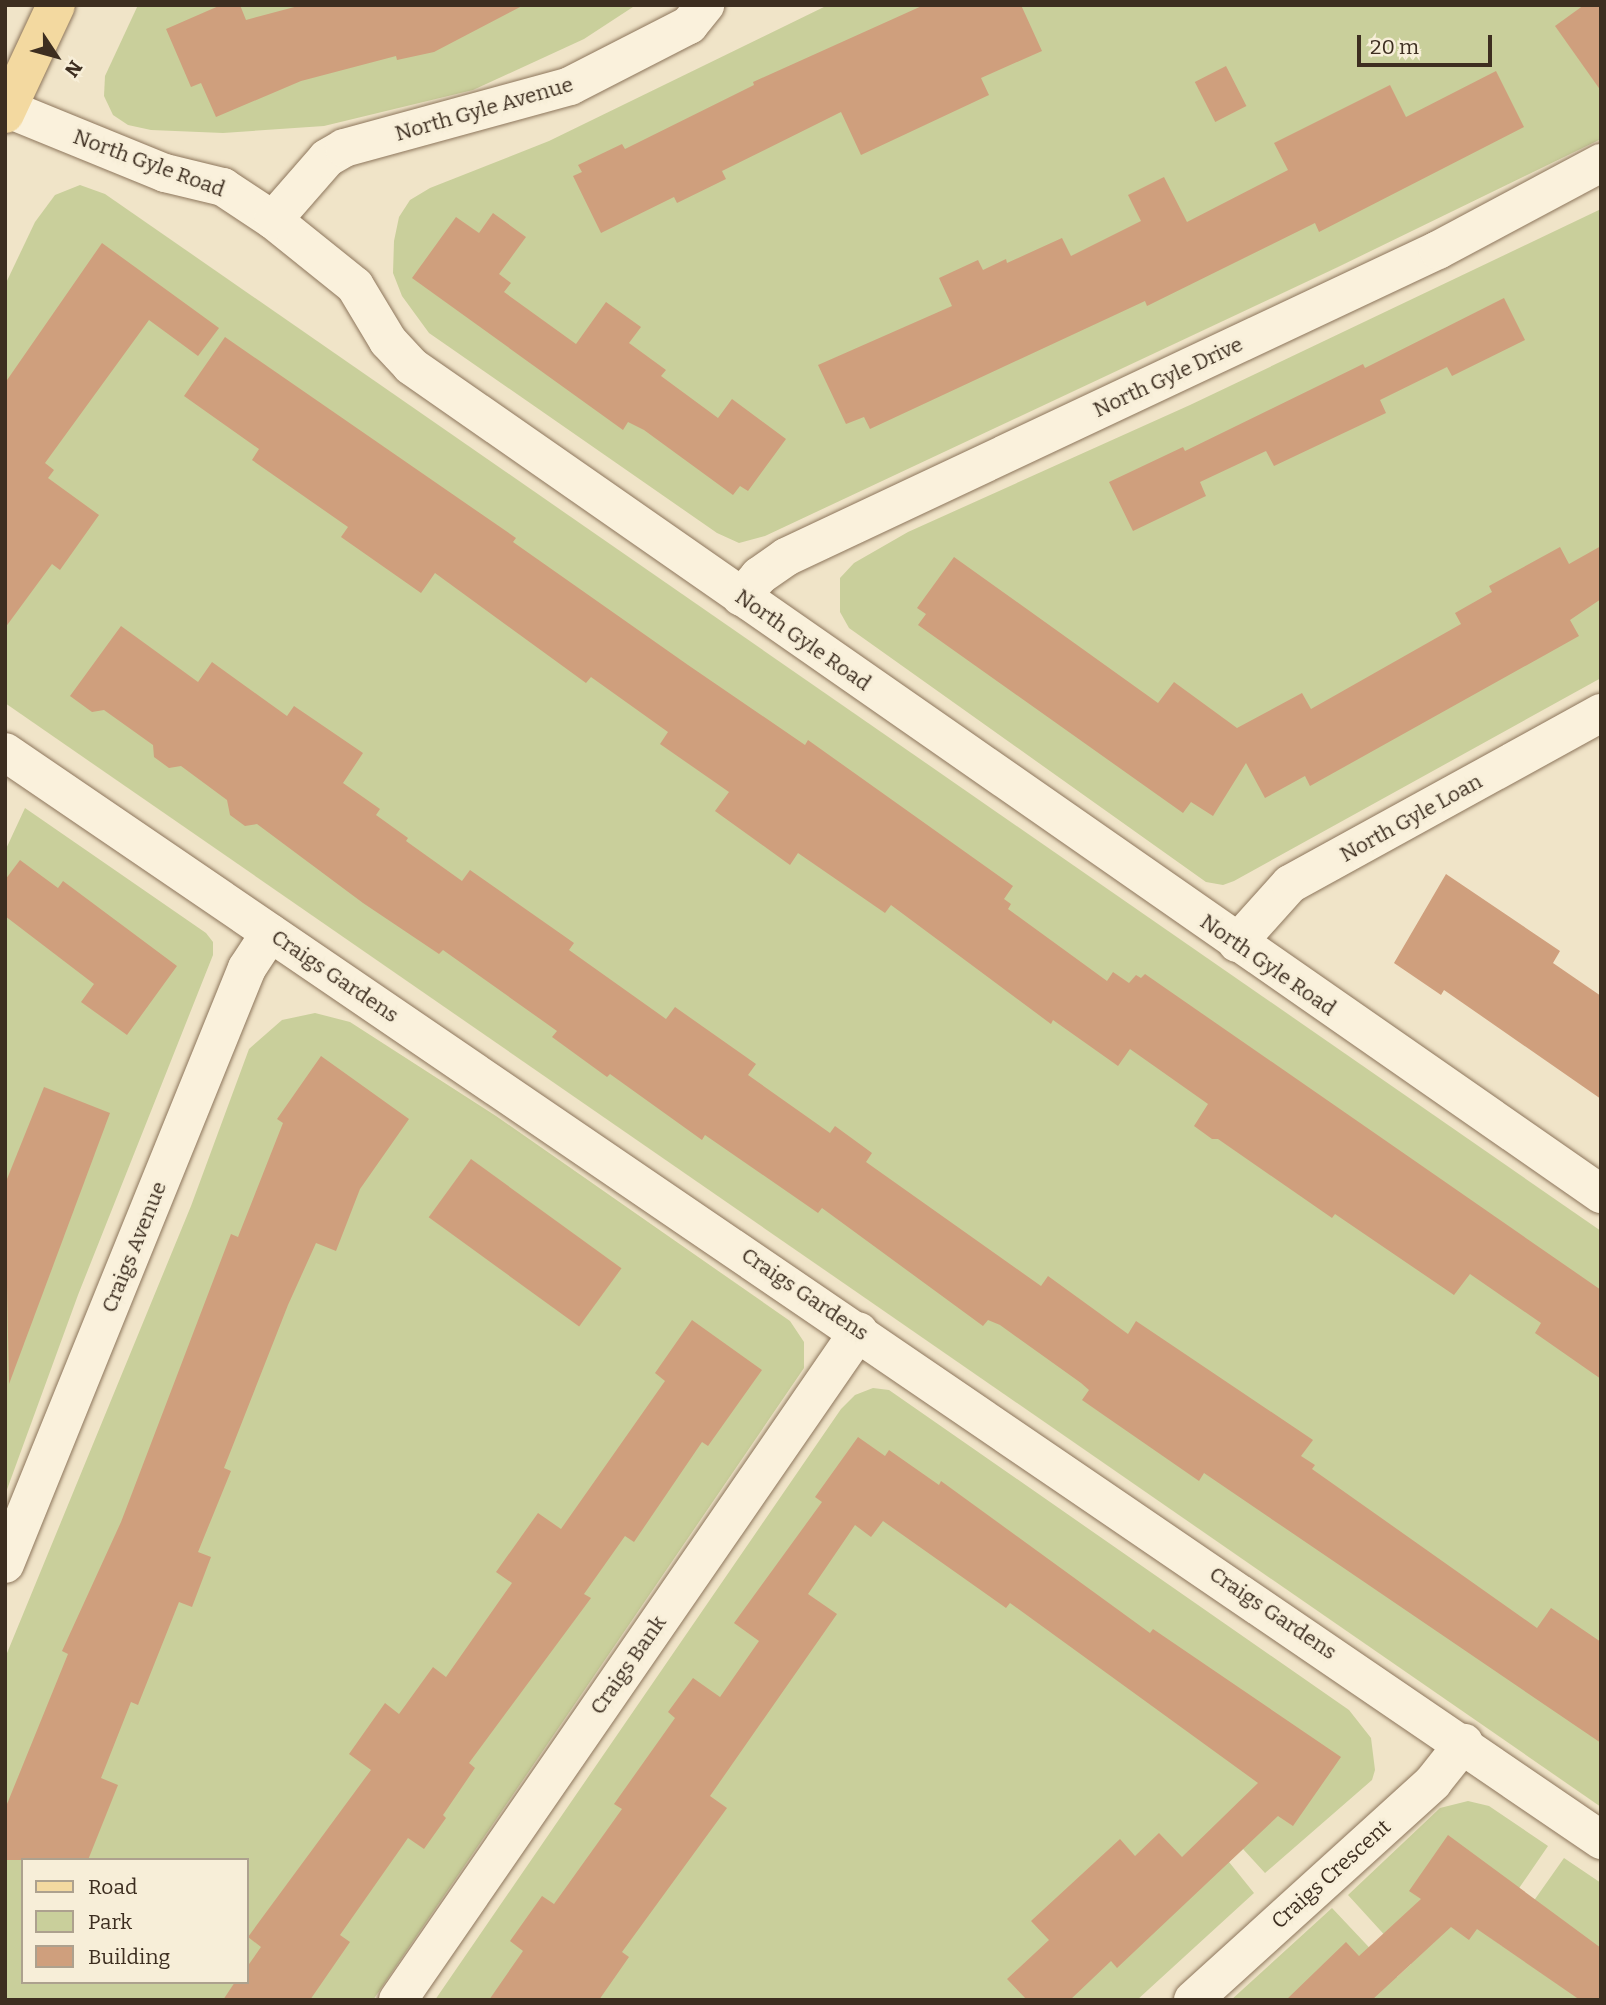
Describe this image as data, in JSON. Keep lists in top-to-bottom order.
{
  "streets": {
    "street": [
      "North Gyle Avenue",
      "North Gyle Road",
      "North Gyle Drive",
      "North Gyle Loan",
      "Craigs Gardens",
      "Craigs Avenue",
      "Craigs Bank",
      "Craigs Crescent"
    ]
  },
  "crossings": [
    ["North Gyle Avenue", "North Gyle Road"],
    ["North Gyle Road", "North Gyle Drive"],
    ["North Gyle Road", "North Gyle Loan"],
    ["Craigs Gardens", "Craigs Avenue"],
    ["Craigs Gardens", "Craigs Bank"],
    ["Craigs Gardens", "Craigs Crescent"]
  ],
  "legend": ["Road", "Park", "Building"],
  "scale_bar": "20 m",
  "north": "bottom right"
}
